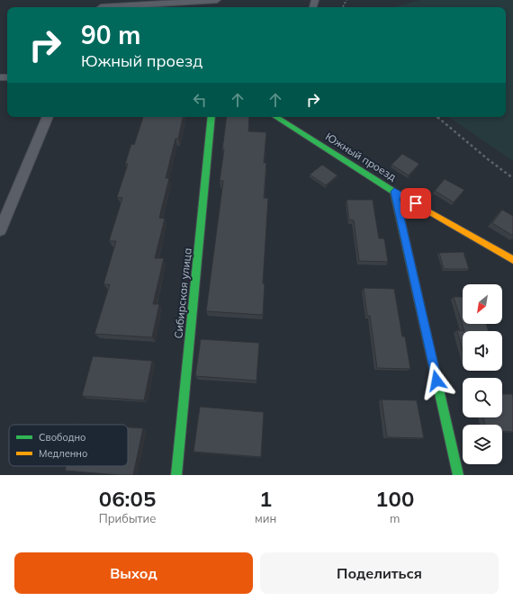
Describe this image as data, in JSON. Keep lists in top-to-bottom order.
{
  "streets": {
    "street": ["Южный проезд", "Сибирская улица"]
  },
  "legend": ["Свободно", "Медленно"],
  "north": "bottom left",
  "page": {
    "turn": ["90 m", "Южный проезд"],
    "eta": [
      "06:05",
      "Прибытие",
      "1",
      "мин",
      "100",
      "m"
    ],
    "buttons": ["Выход", "Поделиться"]
  }
}
